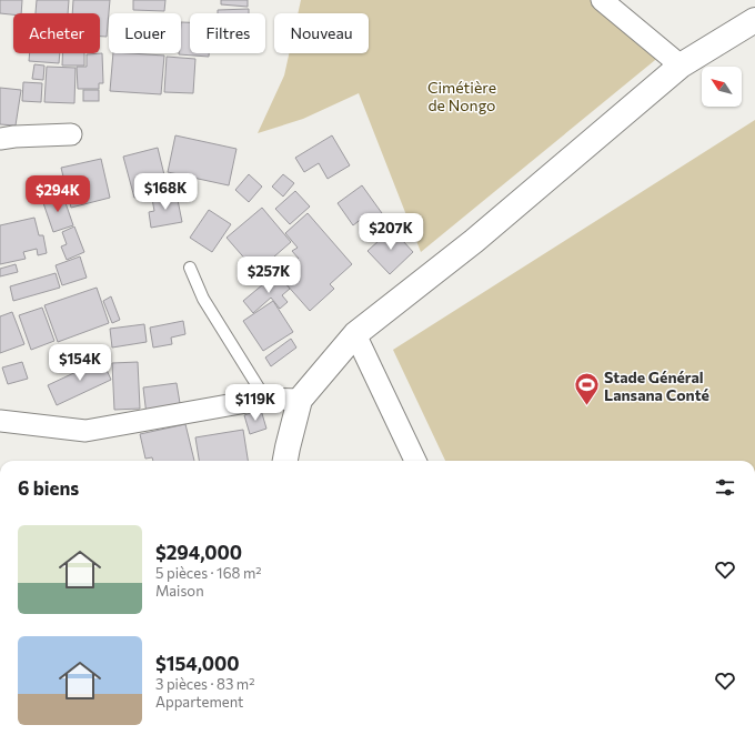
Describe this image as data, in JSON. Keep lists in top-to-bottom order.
{
  "parks": ["Cimétière de Nongo"],
  "places": {
    "sports": ["Stade Général Lansana Conté"]
  },
  "north": "top left",
  "page": {
    "chip": [
      "Acheter",
      "Louer",
      "Filtres",
      "Nouveau"
    ],
    "price": [
      "$168K",
      "$294K",
      "$207K",
      "$257K",
      "$154K",
      "$119K"
    ],
    "heading": "6 biens",
    "list": [
      {
        "name": "$294,000",
        "note": "5 pièces · 168 m² · Maison"
      },
      {
        "name": "$154,000",
        "note": "3 pièces · 83 m² · Appartement"
      }
    ]
  }
}
